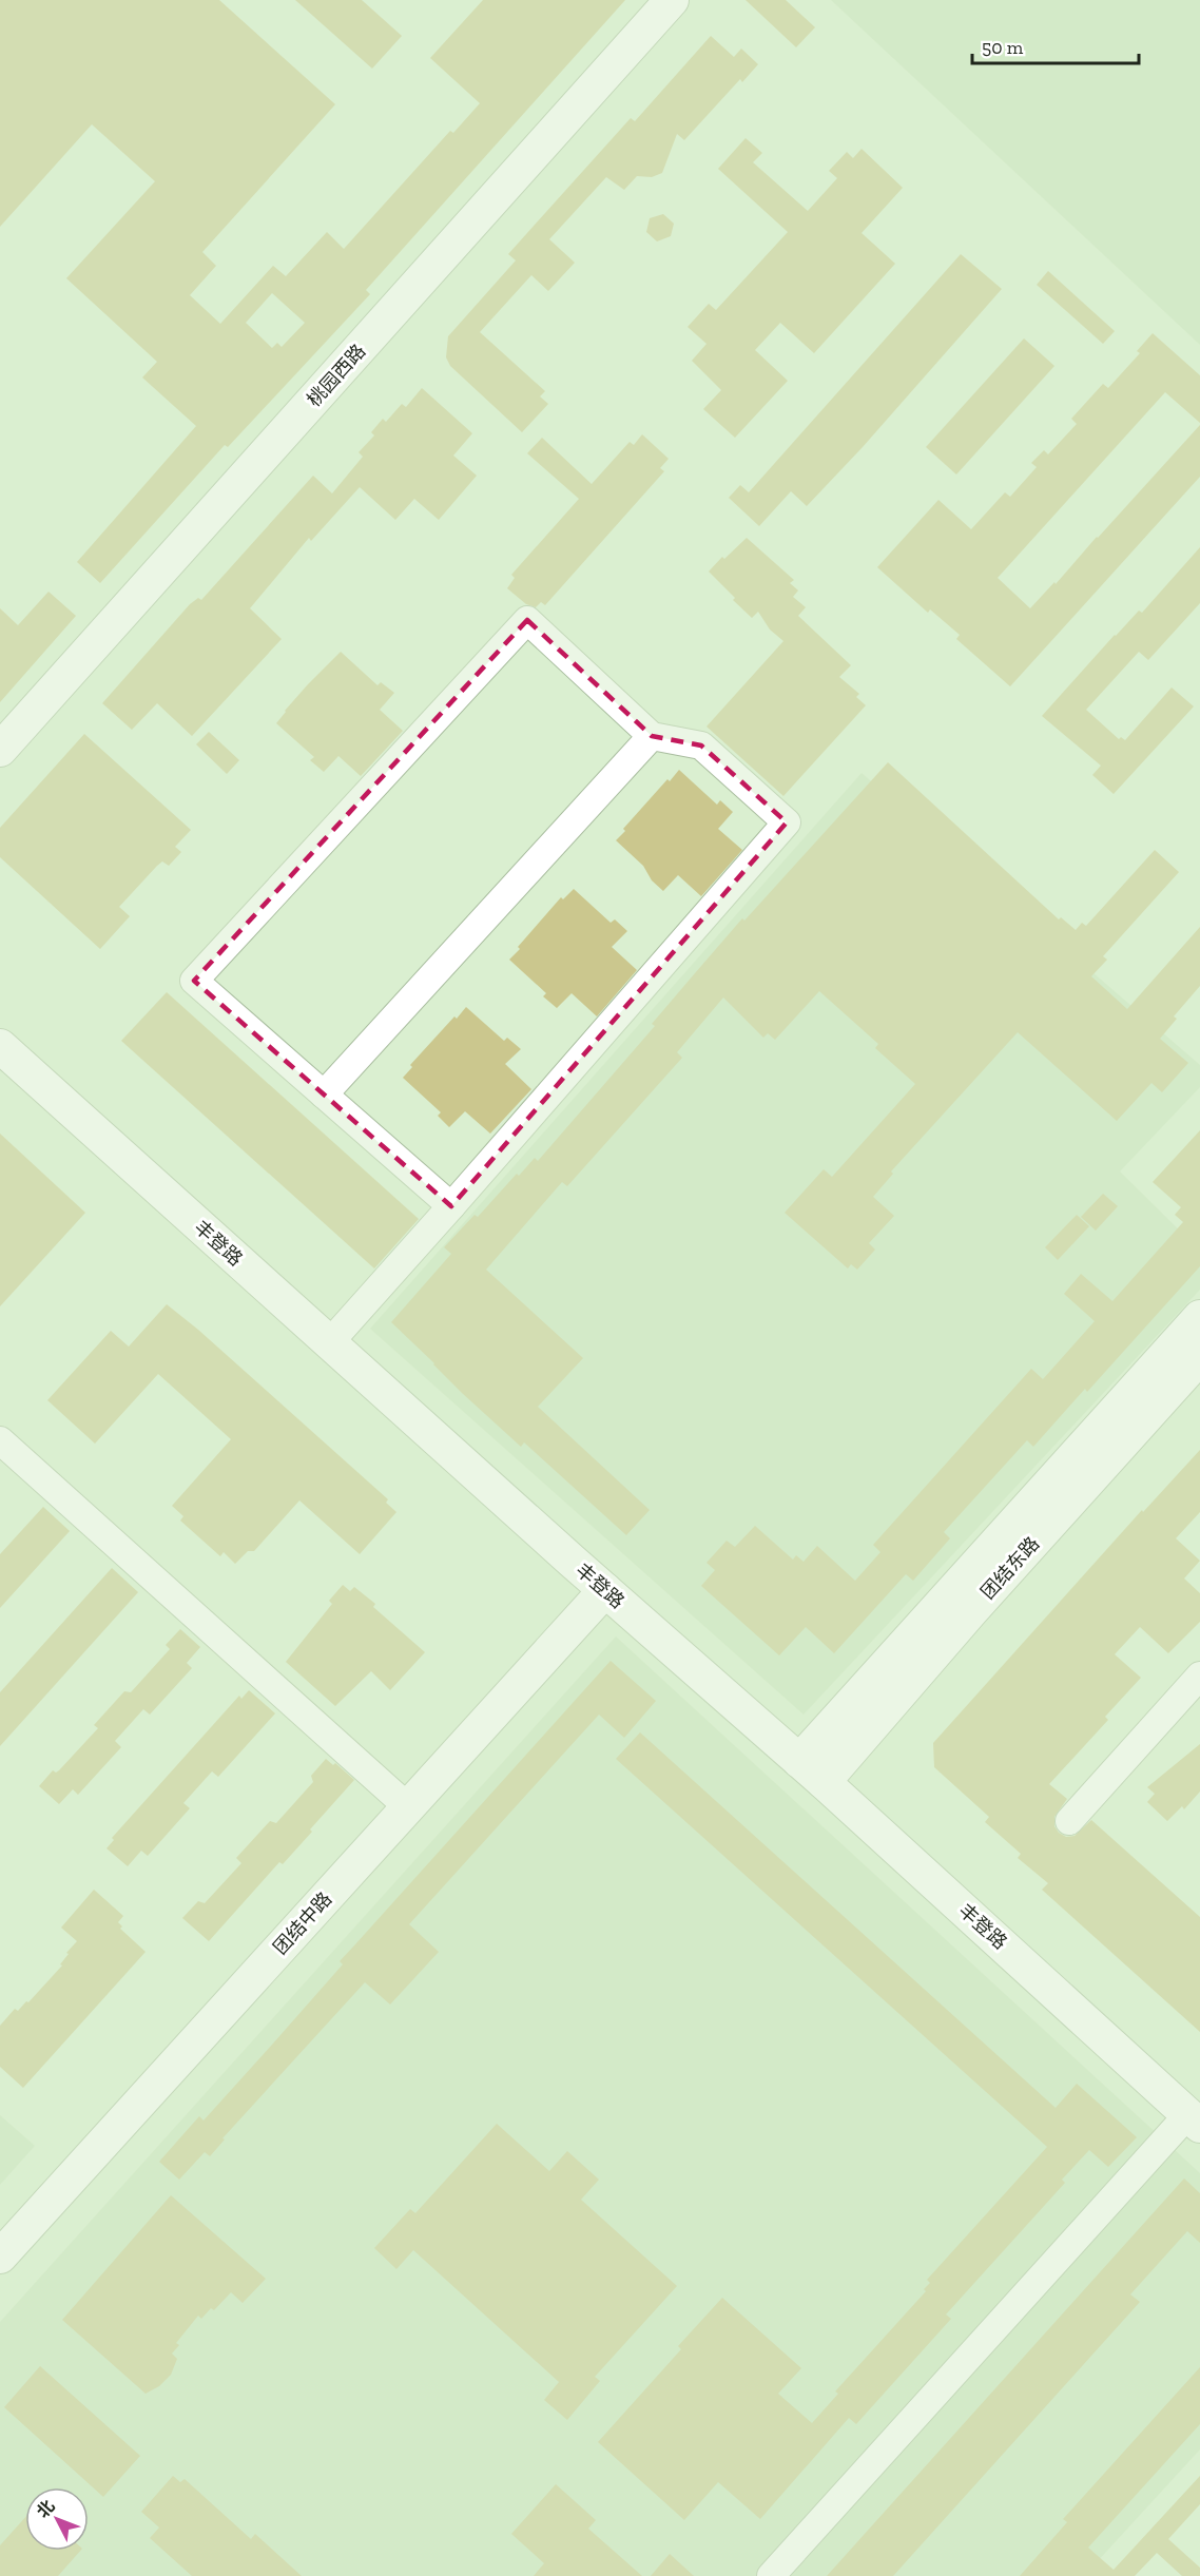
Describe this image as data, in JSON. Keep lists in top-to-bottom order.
{
  "streets": {
    "street": [
      "桃园西路",
      "丰登路",
      "团结东路",
      "团结中路"
    ]
  },
  "crossings": [
    ["丰登路", "团结东路"],
    ["丰登路", "团结中路"]
  ],
  "scale_bar": "50 m",
  "north": "top left"
}
